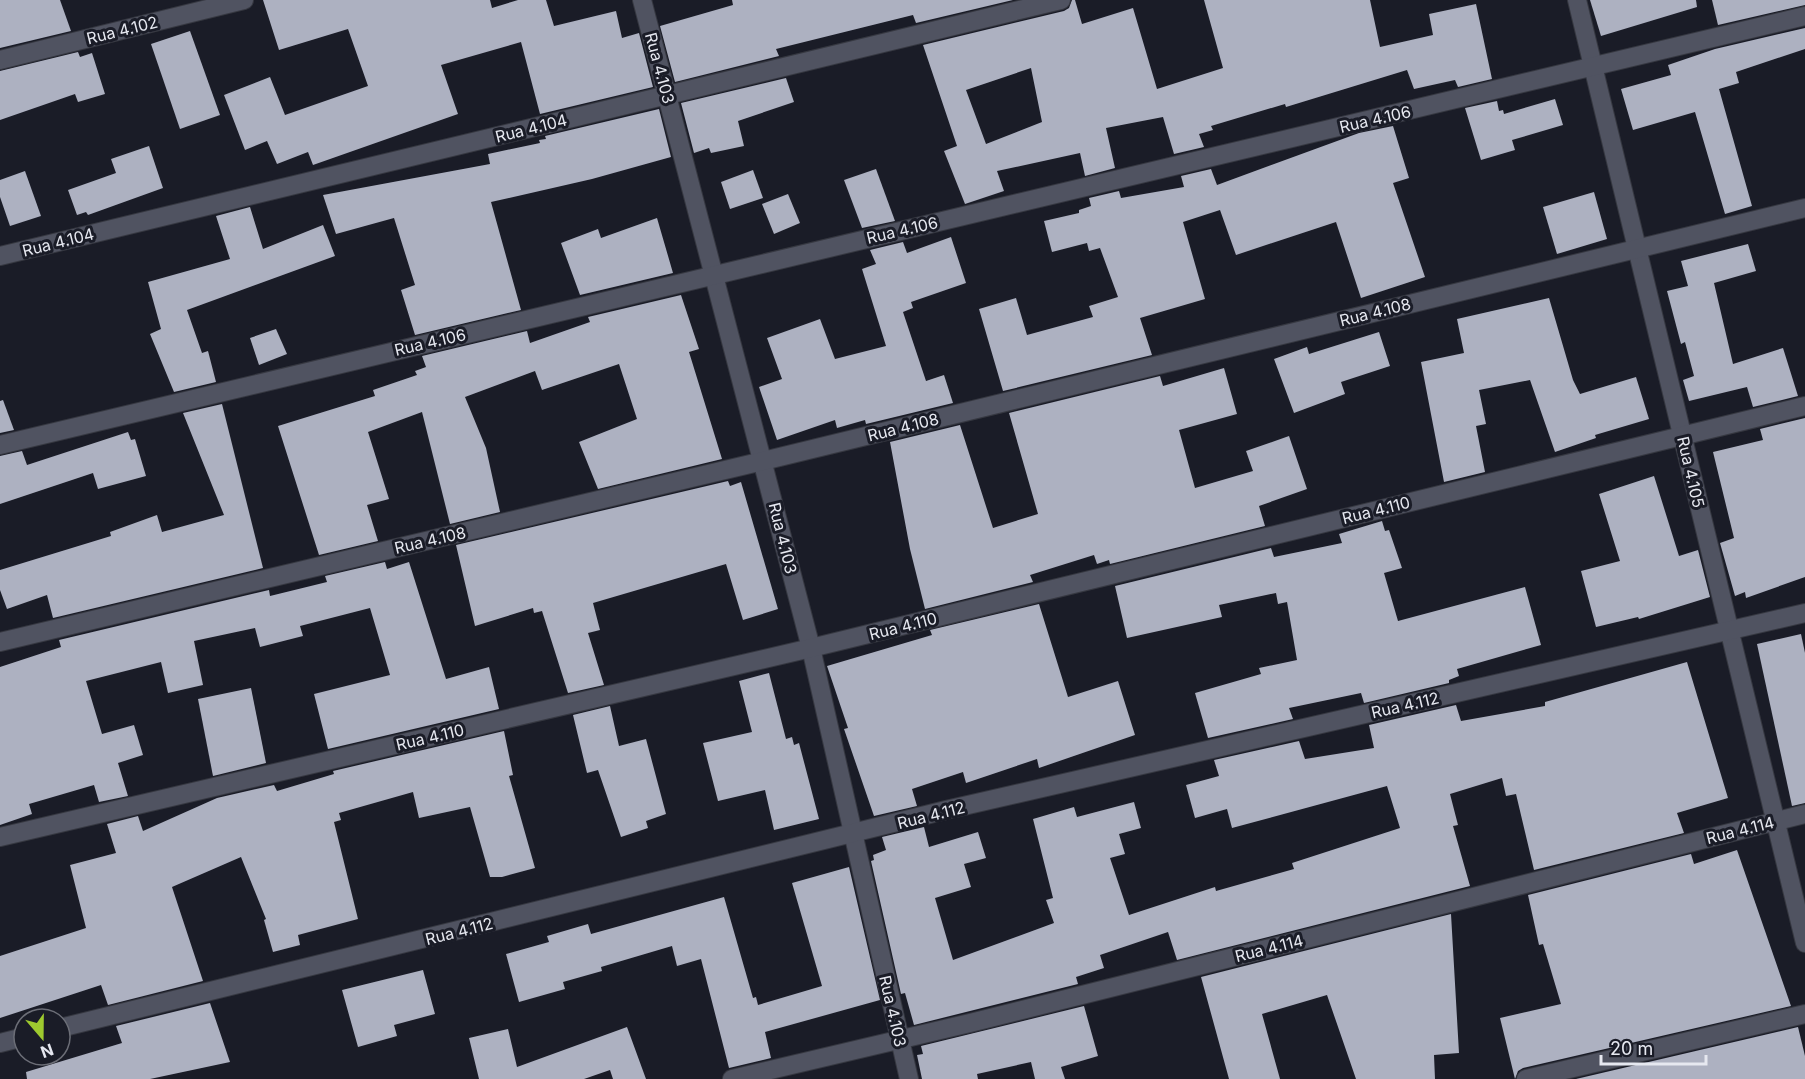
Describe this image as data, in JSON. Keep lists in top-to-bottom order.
{
  "streets": {
    "street": [
      "Rua 4.102",
      "Rua 4.103",
      "Rua 4.106",
      "Rua 4.104",
      "Rua 4.108",
      "Rua 4.105",
      "Rua 4.110",
      "Rua 4.112",
      "Rua 4.114"
    ]
  },
  "crossings": [
    ["Rua 4.103", "Rua 4.106"],
    ["Rua 4.103", "Rua 4.104"],
    ["Rua 4.103", "Rua 4.108"],
    ["Rua 4.103", "Rua 4.110"],
    ["Rua 4.103", "Rua 4.112"],
    ["Rua 4.103", "Rua 4.114"],
    ["Rua 4.106", "Rua 4.105"],
    ["Rua 4.108", "Rua 4.105"],
    ["Rua 4.105", "Rua 4.110"],
    ["Rua 4.105", "Rua 4.112"],
    ["Rua 4.105", "Rua 4.114"]
  ],
  "scale_bar": "20 m",
  "north": "bottom"
}
